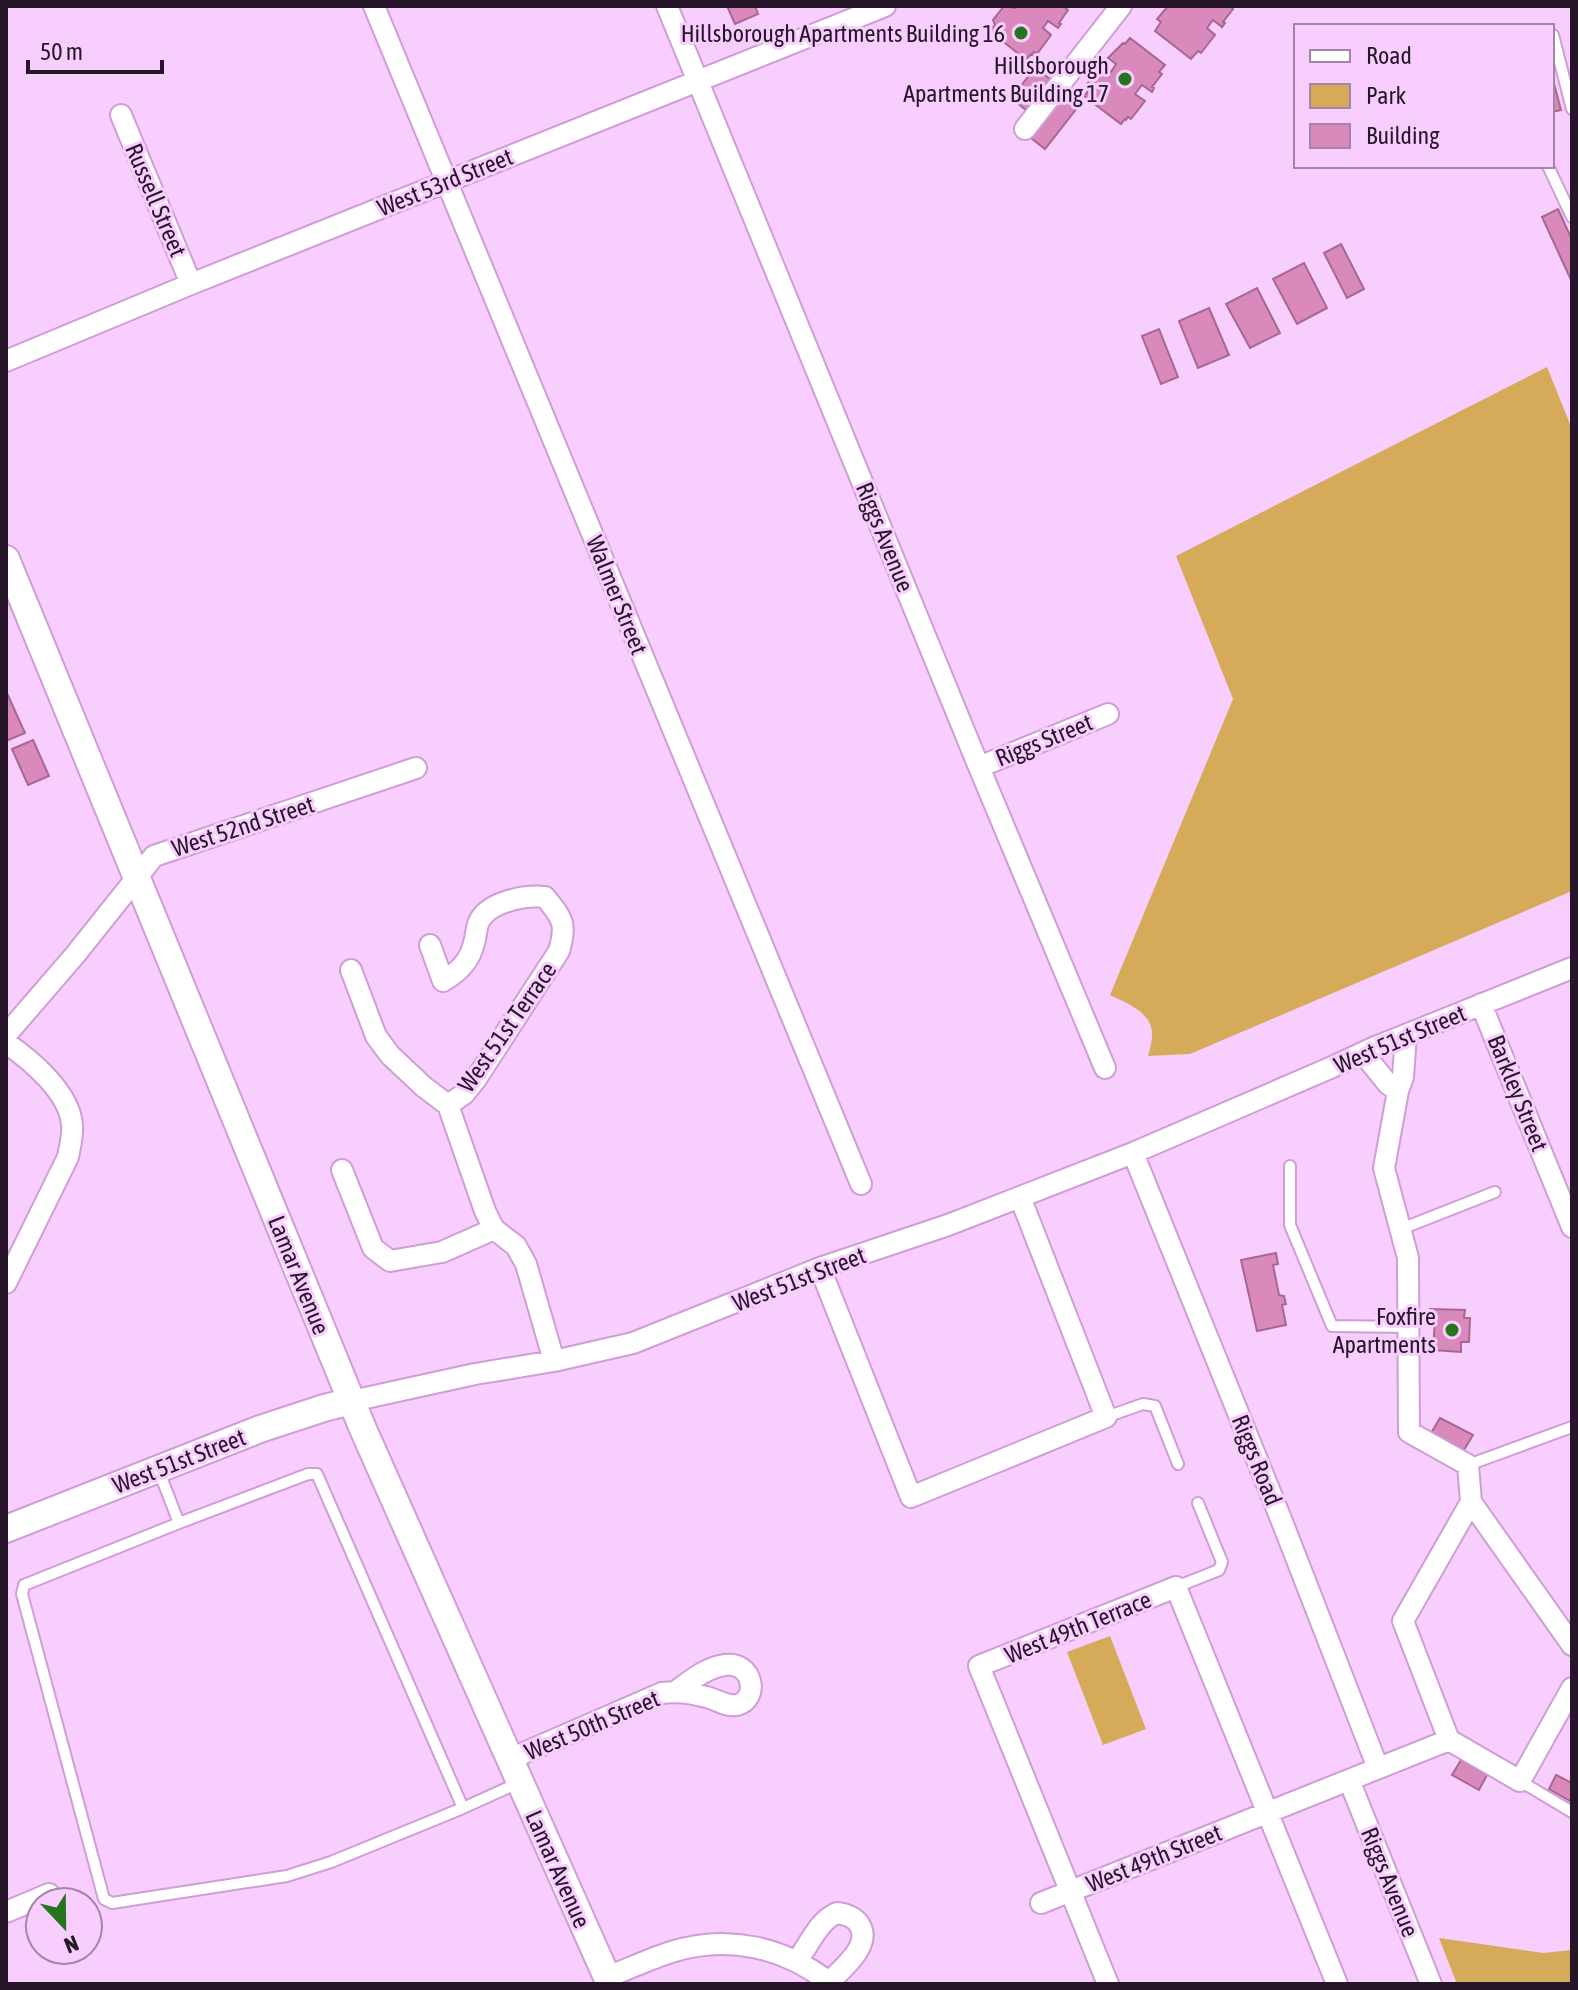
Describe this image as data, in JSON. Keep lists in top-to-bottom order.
{
  "streets": {
    "street": [
      "West 53rd Street",
      "Russell Street",
      "Riggs Avenue",
      "Walmer Street",
      "Riggs Street",
      "West 52nd Street",
      "West 51st Terrace",
      "West 51st Street",
      "Barkley Street",
      "Lamar Avenue",
      "Riggs Road",
      "West 49th Terrace",
      "West 50th Street",
      "West 49th Street"
    ]
  },
  "crossings": [
    ["West 53rd Street", "Russell Street"],
    ["West 53rd Street", "Riggs Avenue"],
    ["West 53rd Street", "Walmer Street"],
    ["Riggs Avenue", "Riggs Street"],
    ["Riggs Avenue", "West 49th Street"],
    ["West 52nd Street", "Lamar Avenue"],
    ["West 51st Street", "Barkley Street"],
    ["West 51st Street", "Lamar Avenue"],
    ["West 51st Street", "Riggs Road"],
    ["Lamar Avenue", "West 50th Street"],
    ["Riggs Road", "West 49th Street"],
    ["West 49th Terrace", "West 49th Street"]
  ],
  "places": ["Hillsborough Apartments Building 16", "Hillsborough Apartments Building 17", "Foxfire Apartments"],
  "legend": ["Road", "Park", "Building"],
  "scale_bar": "50 m",
  "north": "bottom"
}
